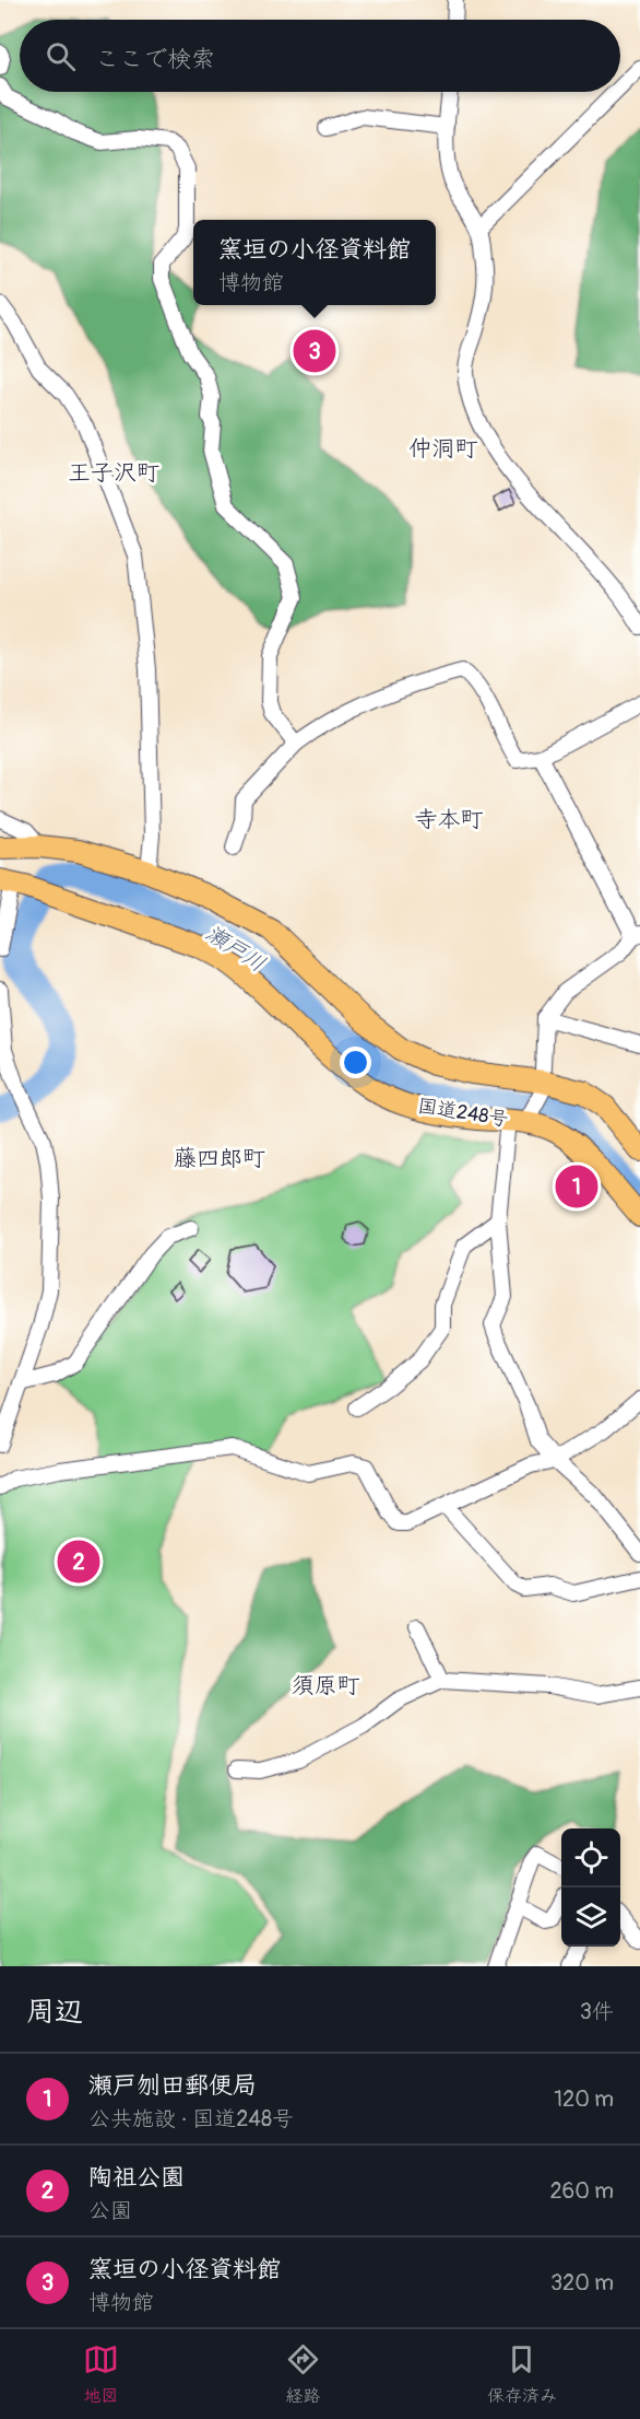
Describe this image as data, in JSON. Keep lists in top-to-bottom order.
{
  "streets": {
    "highway": ["国道248号"]
  },
  "districts": [
    "仲洞町",
    "王子沢町",
    "寺本町",
    "藤四郎町",
    "須原町"
  ],
  "water": ["瀬戸川"],
  "page": {
    "search": "ここで検索",
    "popup": ["窯垣の小径資料館", "博物館"],
    "pins": ["3", "1", "2"],
    "heading": ["周辺", "3件"],
    "list": [
      {
        "mark": "1",
        "name": "瀬戸刎田郵便局",
        "note": "公共施設 · 国道248号",
        "value": "120 m"
      },
      {
        "mark": "2",
        "name": "陶祖公園",
        "note": "公園",
        "value": "260 m"
      },
      {
        "mark": "3",
        "name": "窯垣の小径資料館",
        "note": "博物館",
        "value": "320 m"
      }
    ],
    "nav": ["地図", "経路", "保存済み"]
  }
}
